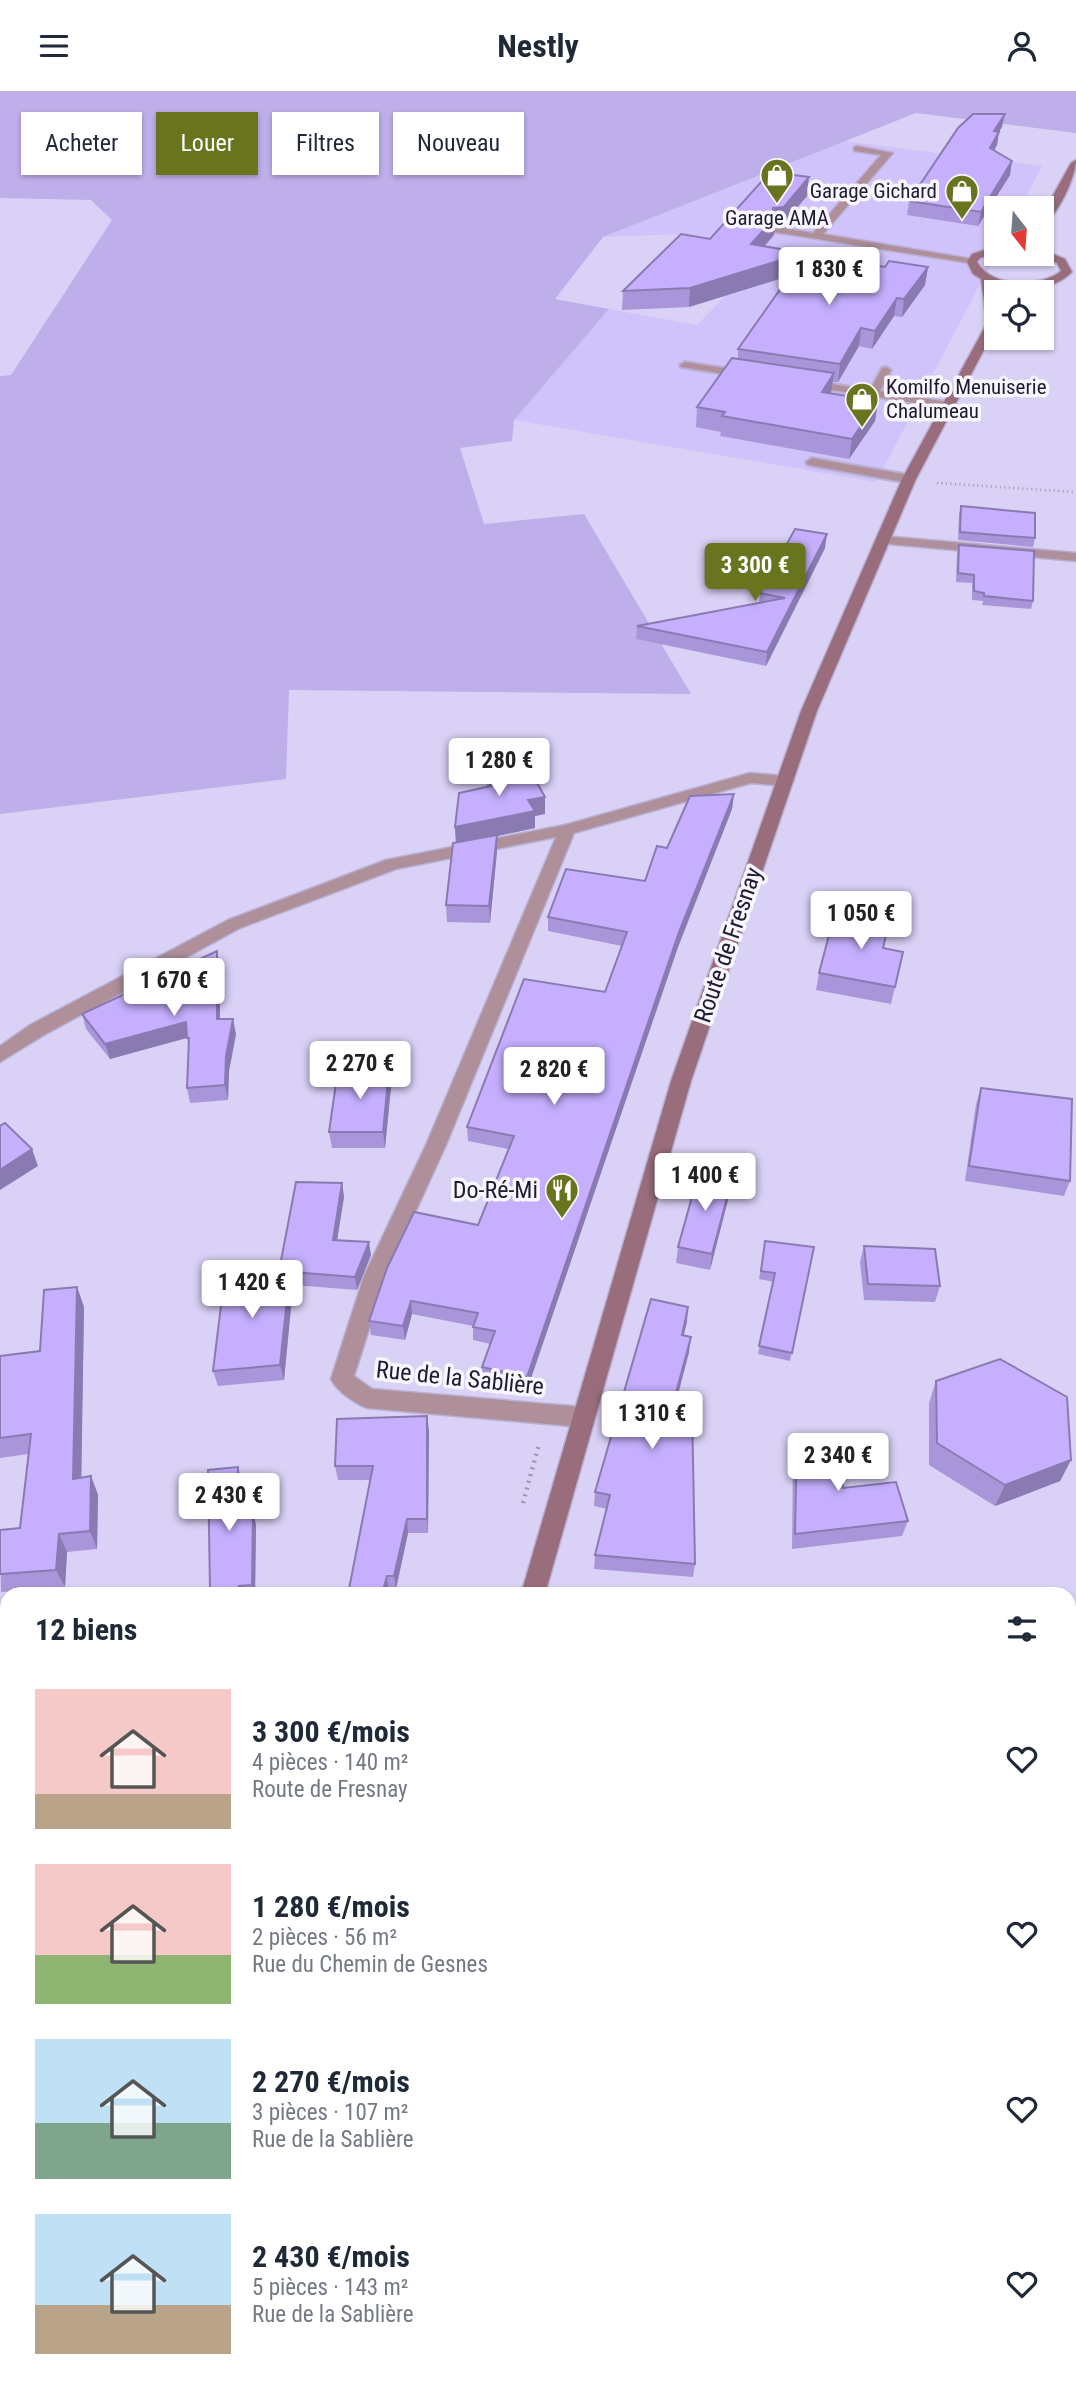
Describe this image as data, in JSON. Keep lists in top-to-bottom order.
{
  "streets": {
    "street": ["Route de Fresnay", "Rue de la Sablière"]
  },
  "crossings": [
    ["Route de Fresnay", "Rue de la Sablière"]
  ],
  "places": {
    "shop": ["Garage AMA", "Garage Gichard", "Komilfo Menuiserie Chalumeau"],
    "restaurant": ["Do-Ré-Mi"]
  },
  "north": "bottom",
  "page": {
    "header": "Nestly",
    "chip": [
      "Acheter",
      "Louer",
      "Filtres",
      "Nouveau"
    ],
    "price": [
      "1 830 €",
      "3 300 €",
      "1 280 €",
      "1 050 €",
      "1 670 €",
      "2 270 €",
      "2 820 €",
      "1 400 €",
      "1 420 €",
      "1 310 €",
      "2 340 €",
      "2 430 €"
    ],
    "heading": "12 biens",
    "list": [
      {
        "name": "3 300 €/mois",
        "note": "4 pièces · 140 m² · Route de Fresnay"
      },
      {
        "name": "1 280 €/mois",
        "note": "2 pièces · 56 m² · Rue du Chemin de Gesnes"
      },
      {
        "name": "2 270 €/mois",
        "note": "3 pièces · 107 m² · Rue de la Sablière"
      },
      {
        "name": "2 430 €/mois",
        "note": "5 pièces · 143 m² · Rue de la Sablière"
      }
    ]
  }
}
